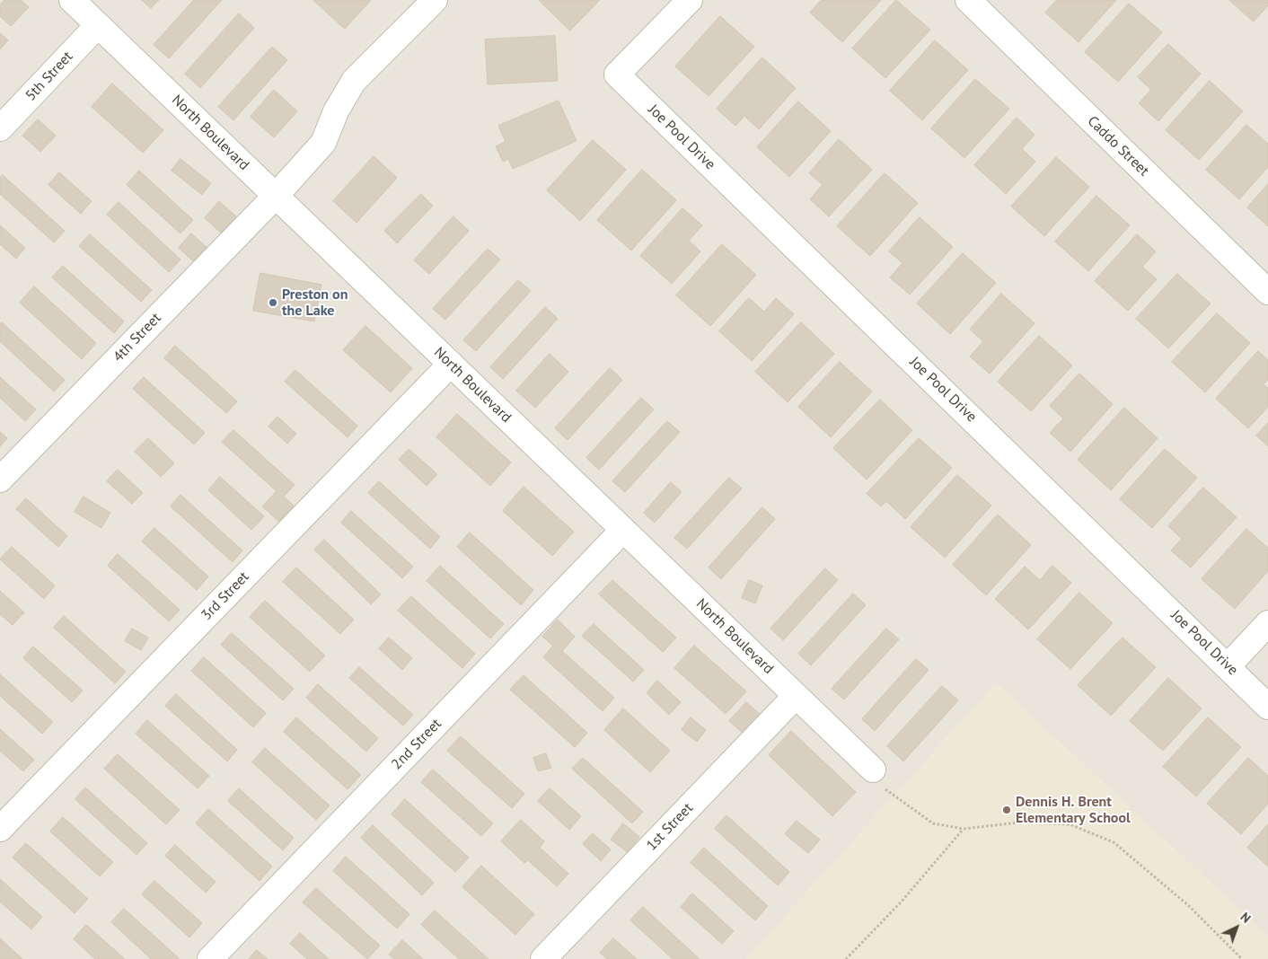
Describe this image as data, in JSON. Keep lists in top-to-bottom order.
{
  "streets": {
    "street": [
      "5th Street",
      "North Boulevard",
      "Joe Pool Drive",
      "Caddo Street",
      "4th Street",
      "3rd Street",
      "2nd Street",
      "1st Street"
    ]
  },
  "crossings": [
    ["5th Street", "North Boulevard"],
    ["North Boulevard", "4th Street"],
    ["North Boulevard", "3rd Street"],
    ["North Boulevard", "2nd Street"],
    ["North Boulevard", "1st Street"]
  ],
  "places": ["Preston on the Lake", "Dennis H. Brent Elementary School"],
  "north": "top right"
}
